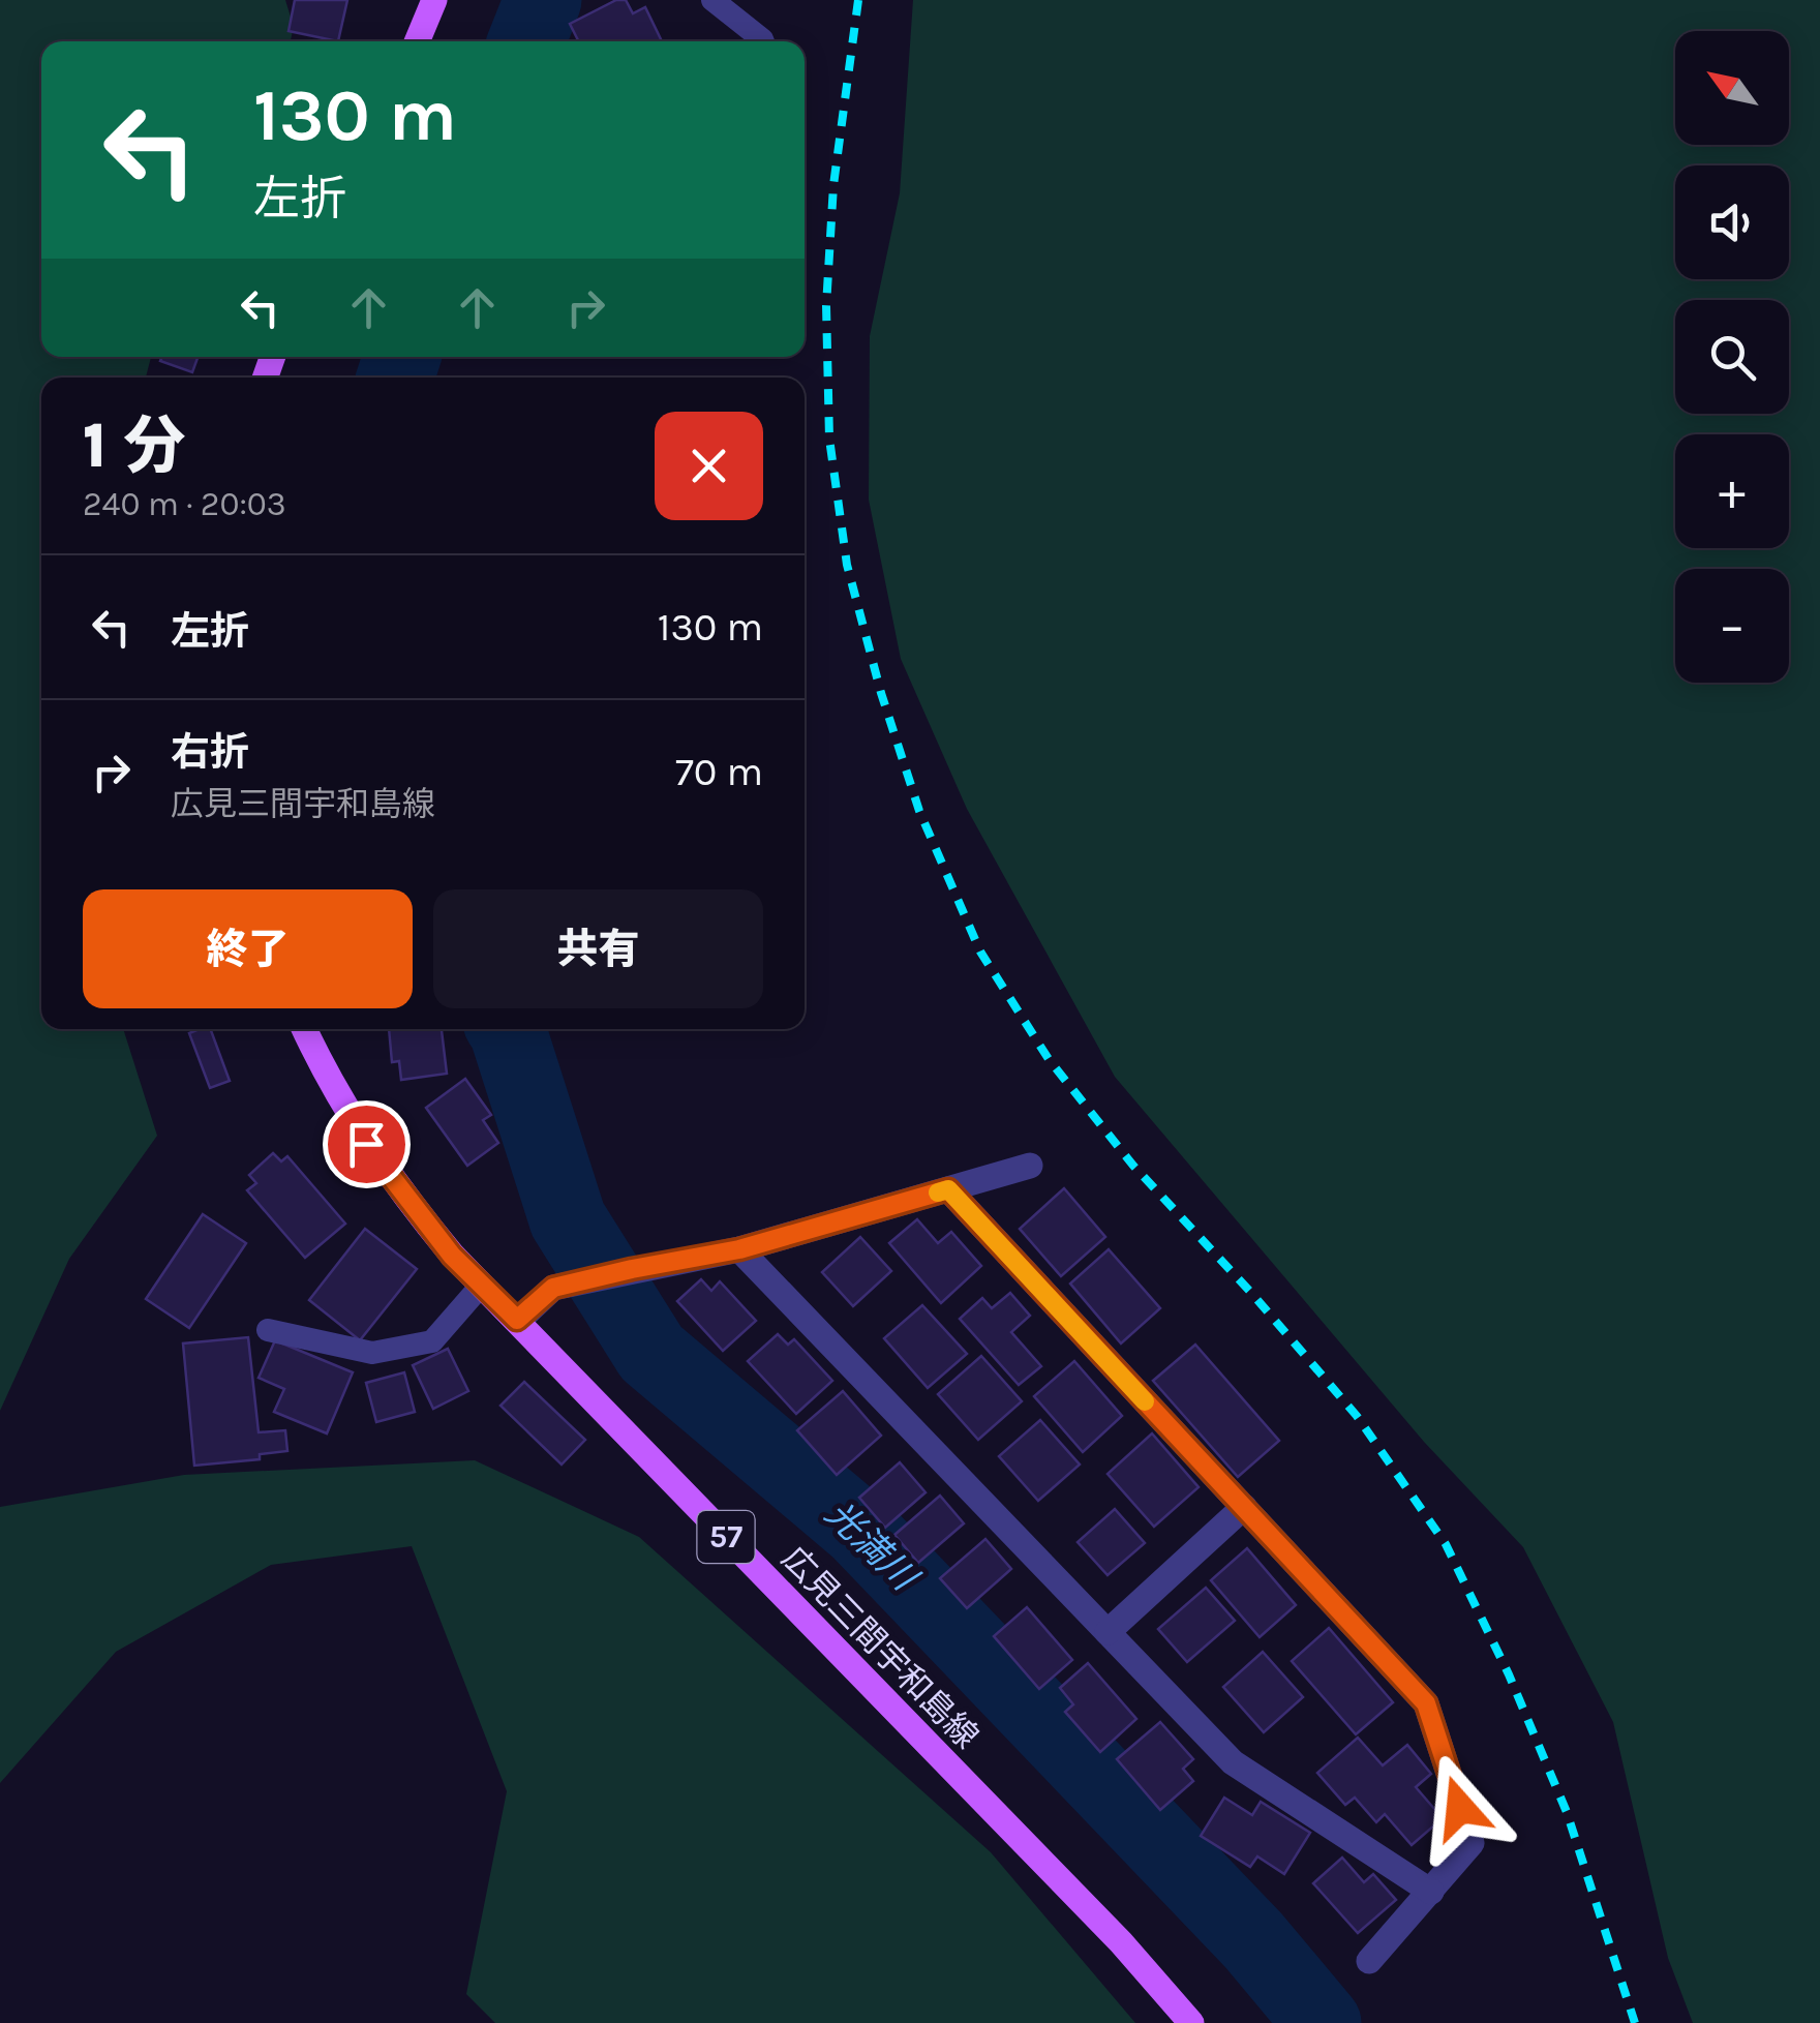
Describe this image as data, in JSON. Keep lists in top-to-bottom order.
{
  "streets": {
    "main road": ["57", "広見三間宇和島線"]
  },
  "water": ["光満川"],
  "north": "top left",
  "page": {
    "map_buttons": ["+", "−"],
    "turn": ["130 m", "左折"],
    "heading": ["1 分", "240 m · 20:03"],
    "list": [
      {
        "name": "左折",
        "value": "130 m"
      },
      {
        "name": "右折",
        "note": "広見三間宇和島線",
        "value": "70 m"
      }
    ],
    "buttons": ["終了", "共有"]
  }
}
